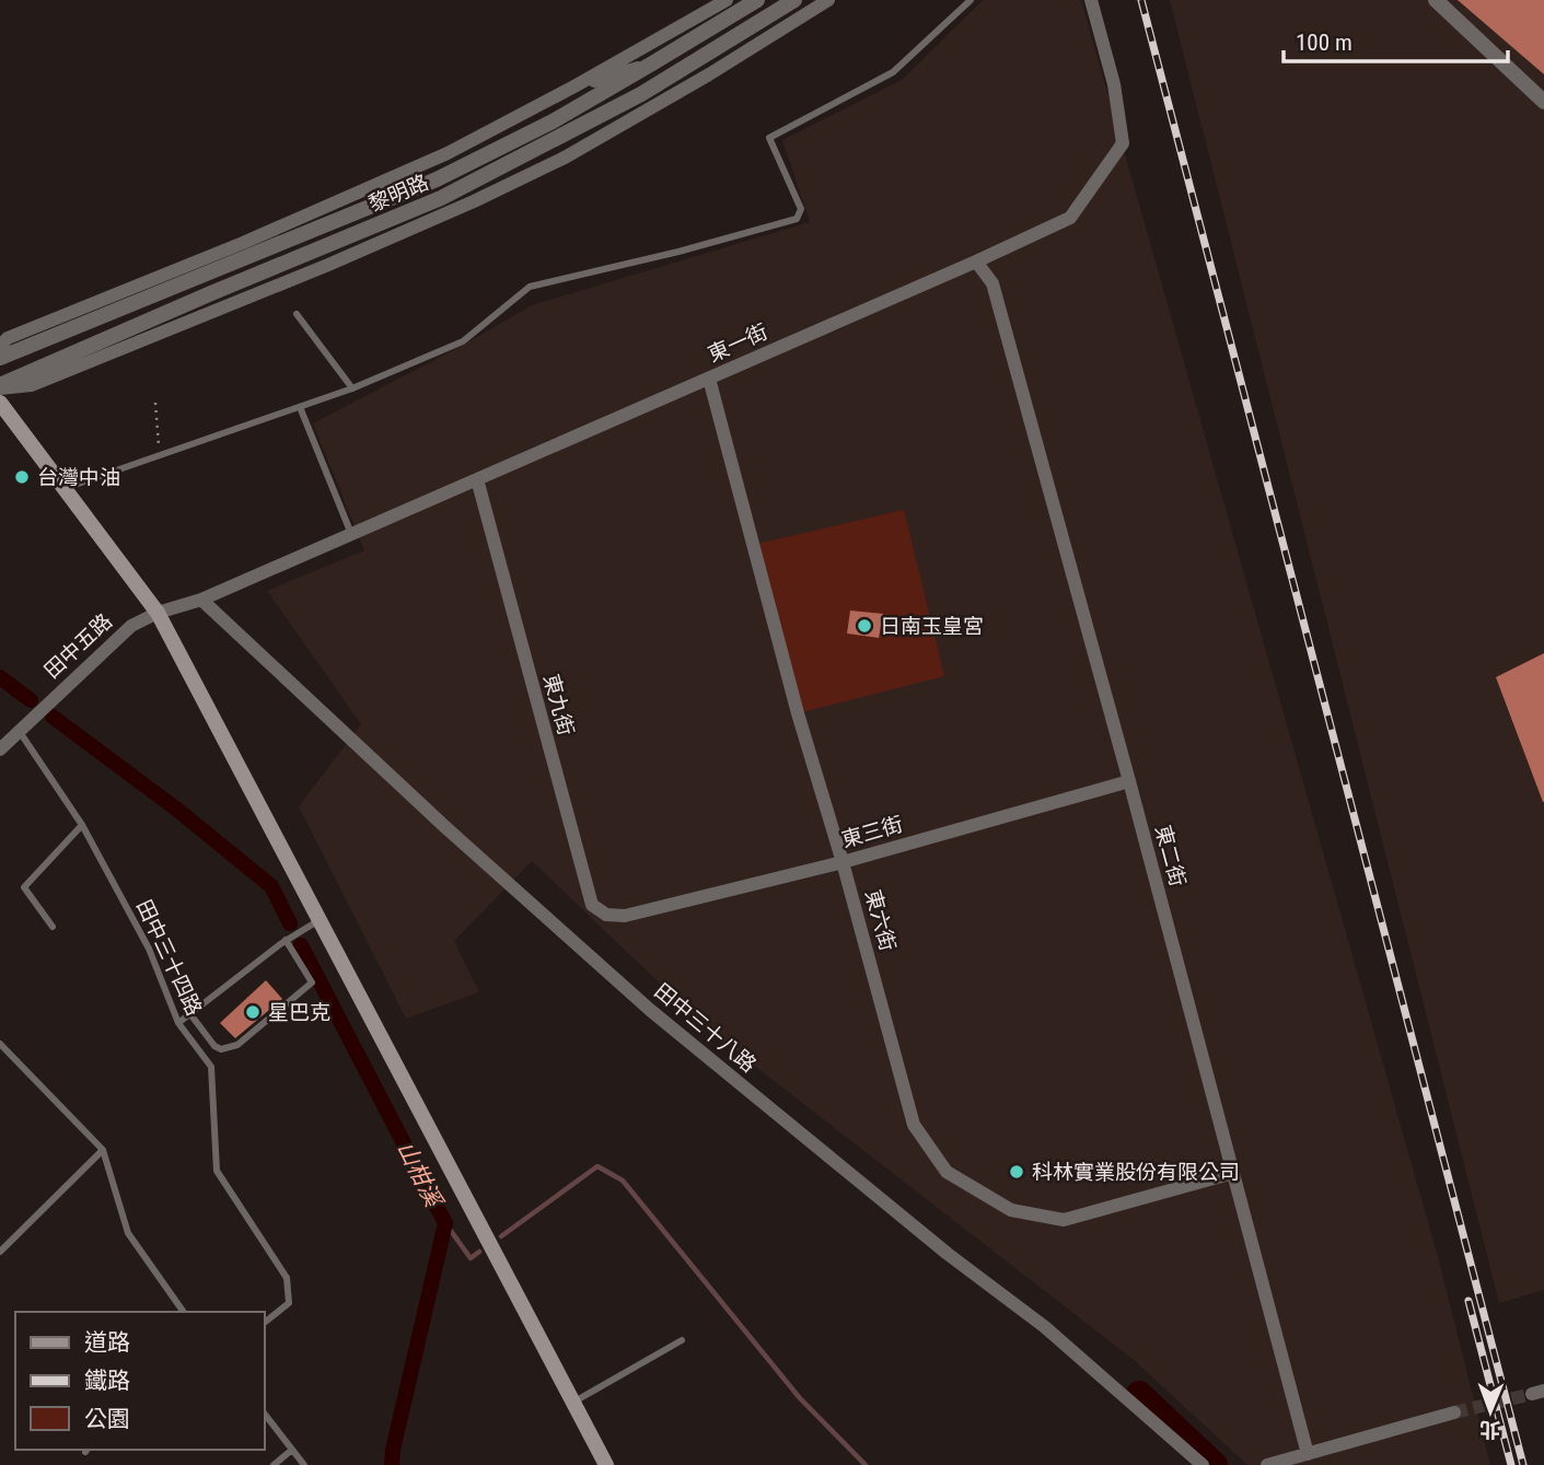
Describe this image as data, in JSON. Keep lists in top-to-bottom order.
{
  "streets": {
    "street": [
      "黎明路",
      "東一街",
      "田中五路",
      "東九街",
      "東三街",
      "東二街",
      "東六街",
      "田中三十八路"
    ],
    "lane": ["田中三十四路"]
  },
  "crossings": [
    ["東一街", "田中五路"],
    ["東一街", "東九街"],
    ["東一街", "東二街"],
    ["東一街", "東六街"],
    ["東一街", "田中三十八路"],
    ["田中五路", "田中三十四路"],
    ["田中五路", "田中三十八路"],
    ["東九街", "東三街"],
    ["東三街", "東二街"],
    ["東三街", "東六街"],
    ["東二街", "東六街"]
  ],
  "water": ["山柑溪"],
  "places": [
    "台灣中油",
    "日南玉皇宮",
    "星巴克",
    "科林實業股份有限公司"
  ],
  "legend": ["道路", "鐵路", "公園"],
  "scale_bar": "100 m",
  "north": "bottom"
}
